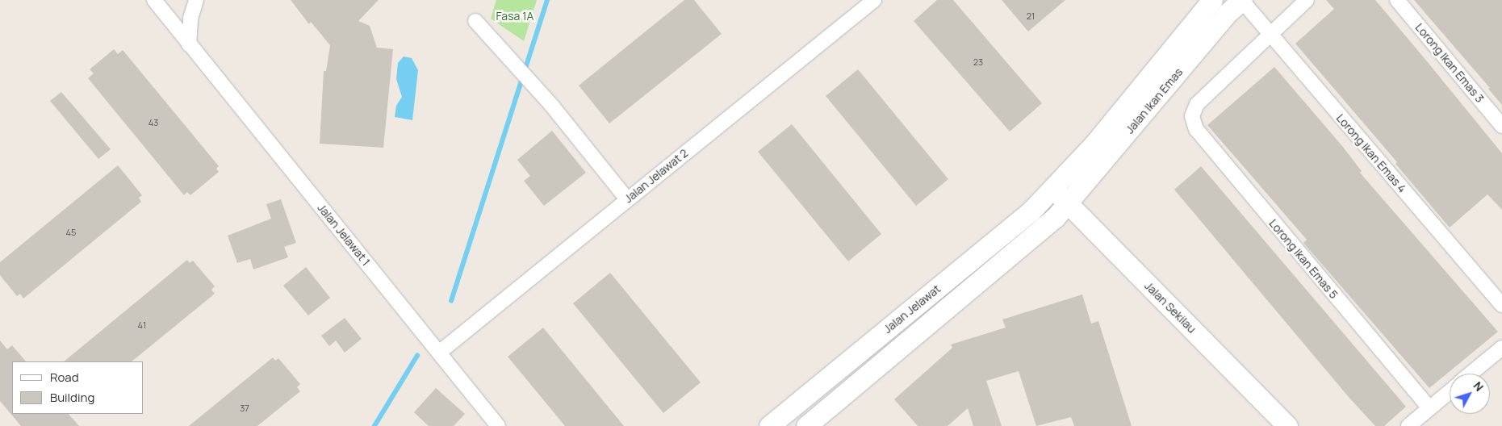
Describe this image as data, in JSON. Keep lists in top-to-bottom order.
{
  "streets": {
    "street": [
      "Lorong Ikan Emas 3",
      "Jalan Ikan Emas",
      "Lorong Ikan Emas 4",
      "Jalan Jelawat 2",
      "Jalan Jelawat 1",
      "Lorong Ikan Emas 5",
      "Jalan Sekilau",
      "Jalan Jelawat"
    ]
  },
  "crossings": [
    ["Jalan Ikan Emas", "Lorong Ikan Emas 4"],
    ["Jalan Ikan Emas", "Jalan Sekilau"],
    ["Jalan Ikan Emas", "Jalan Jelawat"],
    ["Lorong Ikan Emas 4", "Lorong Ikan Emas 5"],
    ["Jalan Jelawat 2", "Jalan Jelawat 1"],
    ["Jalan Sekilau", "Jalan Jelawat"]
  ],
  "parks": ["Fasa 1A"],
  "house_numbers": [
    "21",
    "23",
    "43",
    "45",
    "41",
    "37"
  ],
  "legend": ["Road", "Building"],
  "north": "top right"
}
